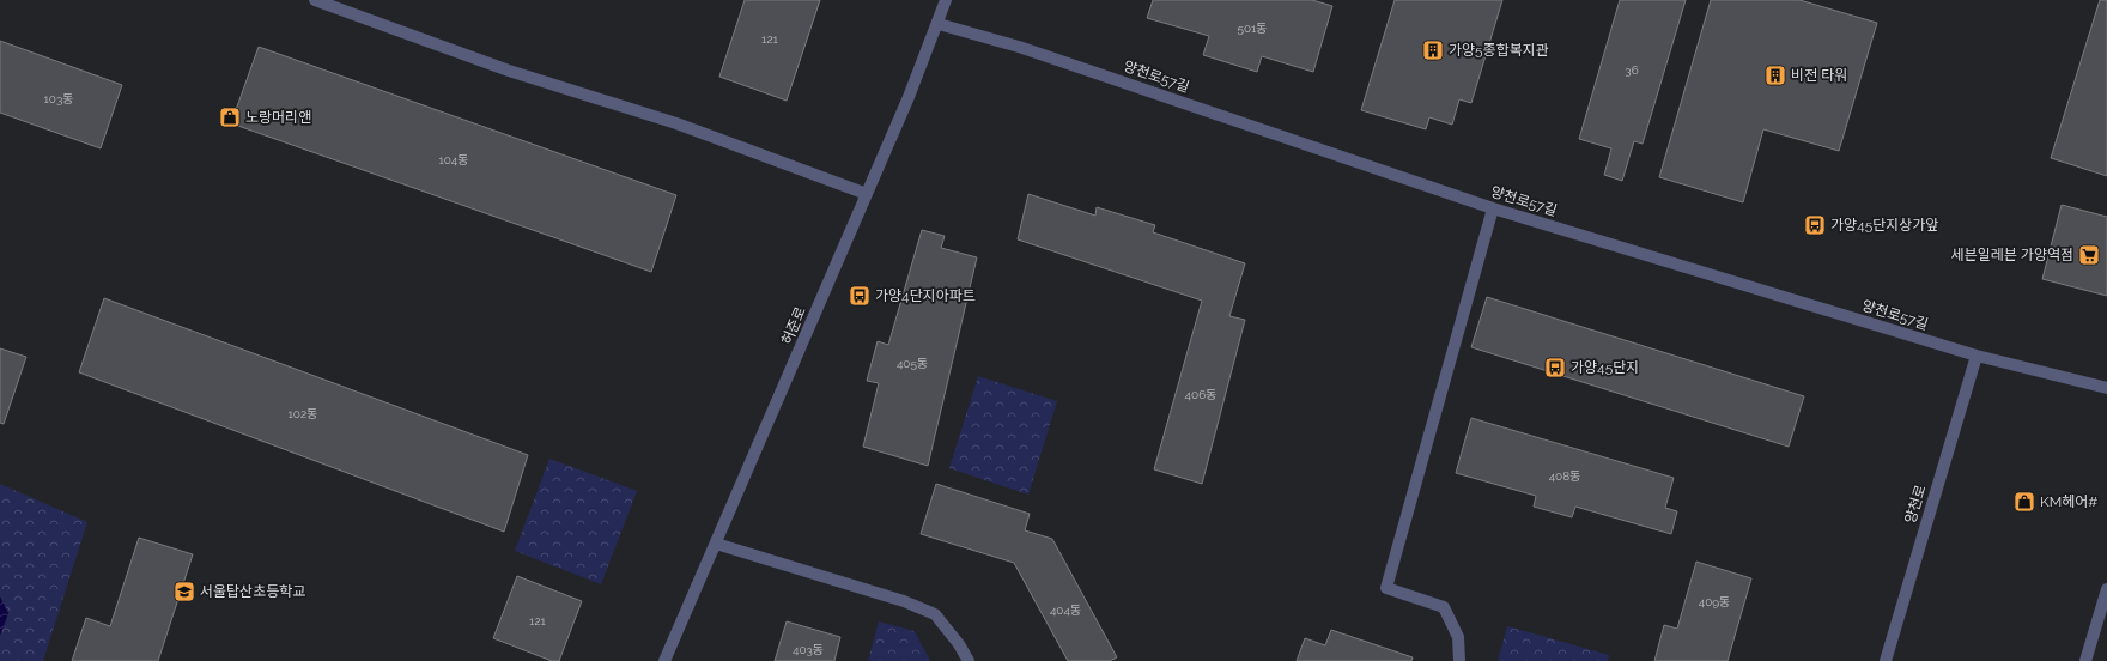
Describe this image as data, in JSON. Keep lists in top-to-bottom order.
{
  "streets": {
    "street": ["양천로57길", "허준로", "양천로"]
  },
  "crossings": [
    ["양천로57길", "허준로"],
    ["양천로57길", "양천로"]
  ],
  "places": {
    "building": ["가양5종합복지관", "비전 타워"],
    "shop": ["노랑머리앤", "KM헤어#"],
    "bus stop": ["가양45단지상가앞", "가양4단지아파트", "가양45단지"],
    "supermarket": ["세븐일레븐 가양역점"],
    "school or university": ["서울탑산초등학교"]
  },
  "house_numbers": [
    "501동",
    "121",
    "36",
    "103동",
    "104동",
    "405동",
    "406동",
    "102동",
    "408동",
    "409동",
    "404동",
    "121",
    "403동"
  ]
}
